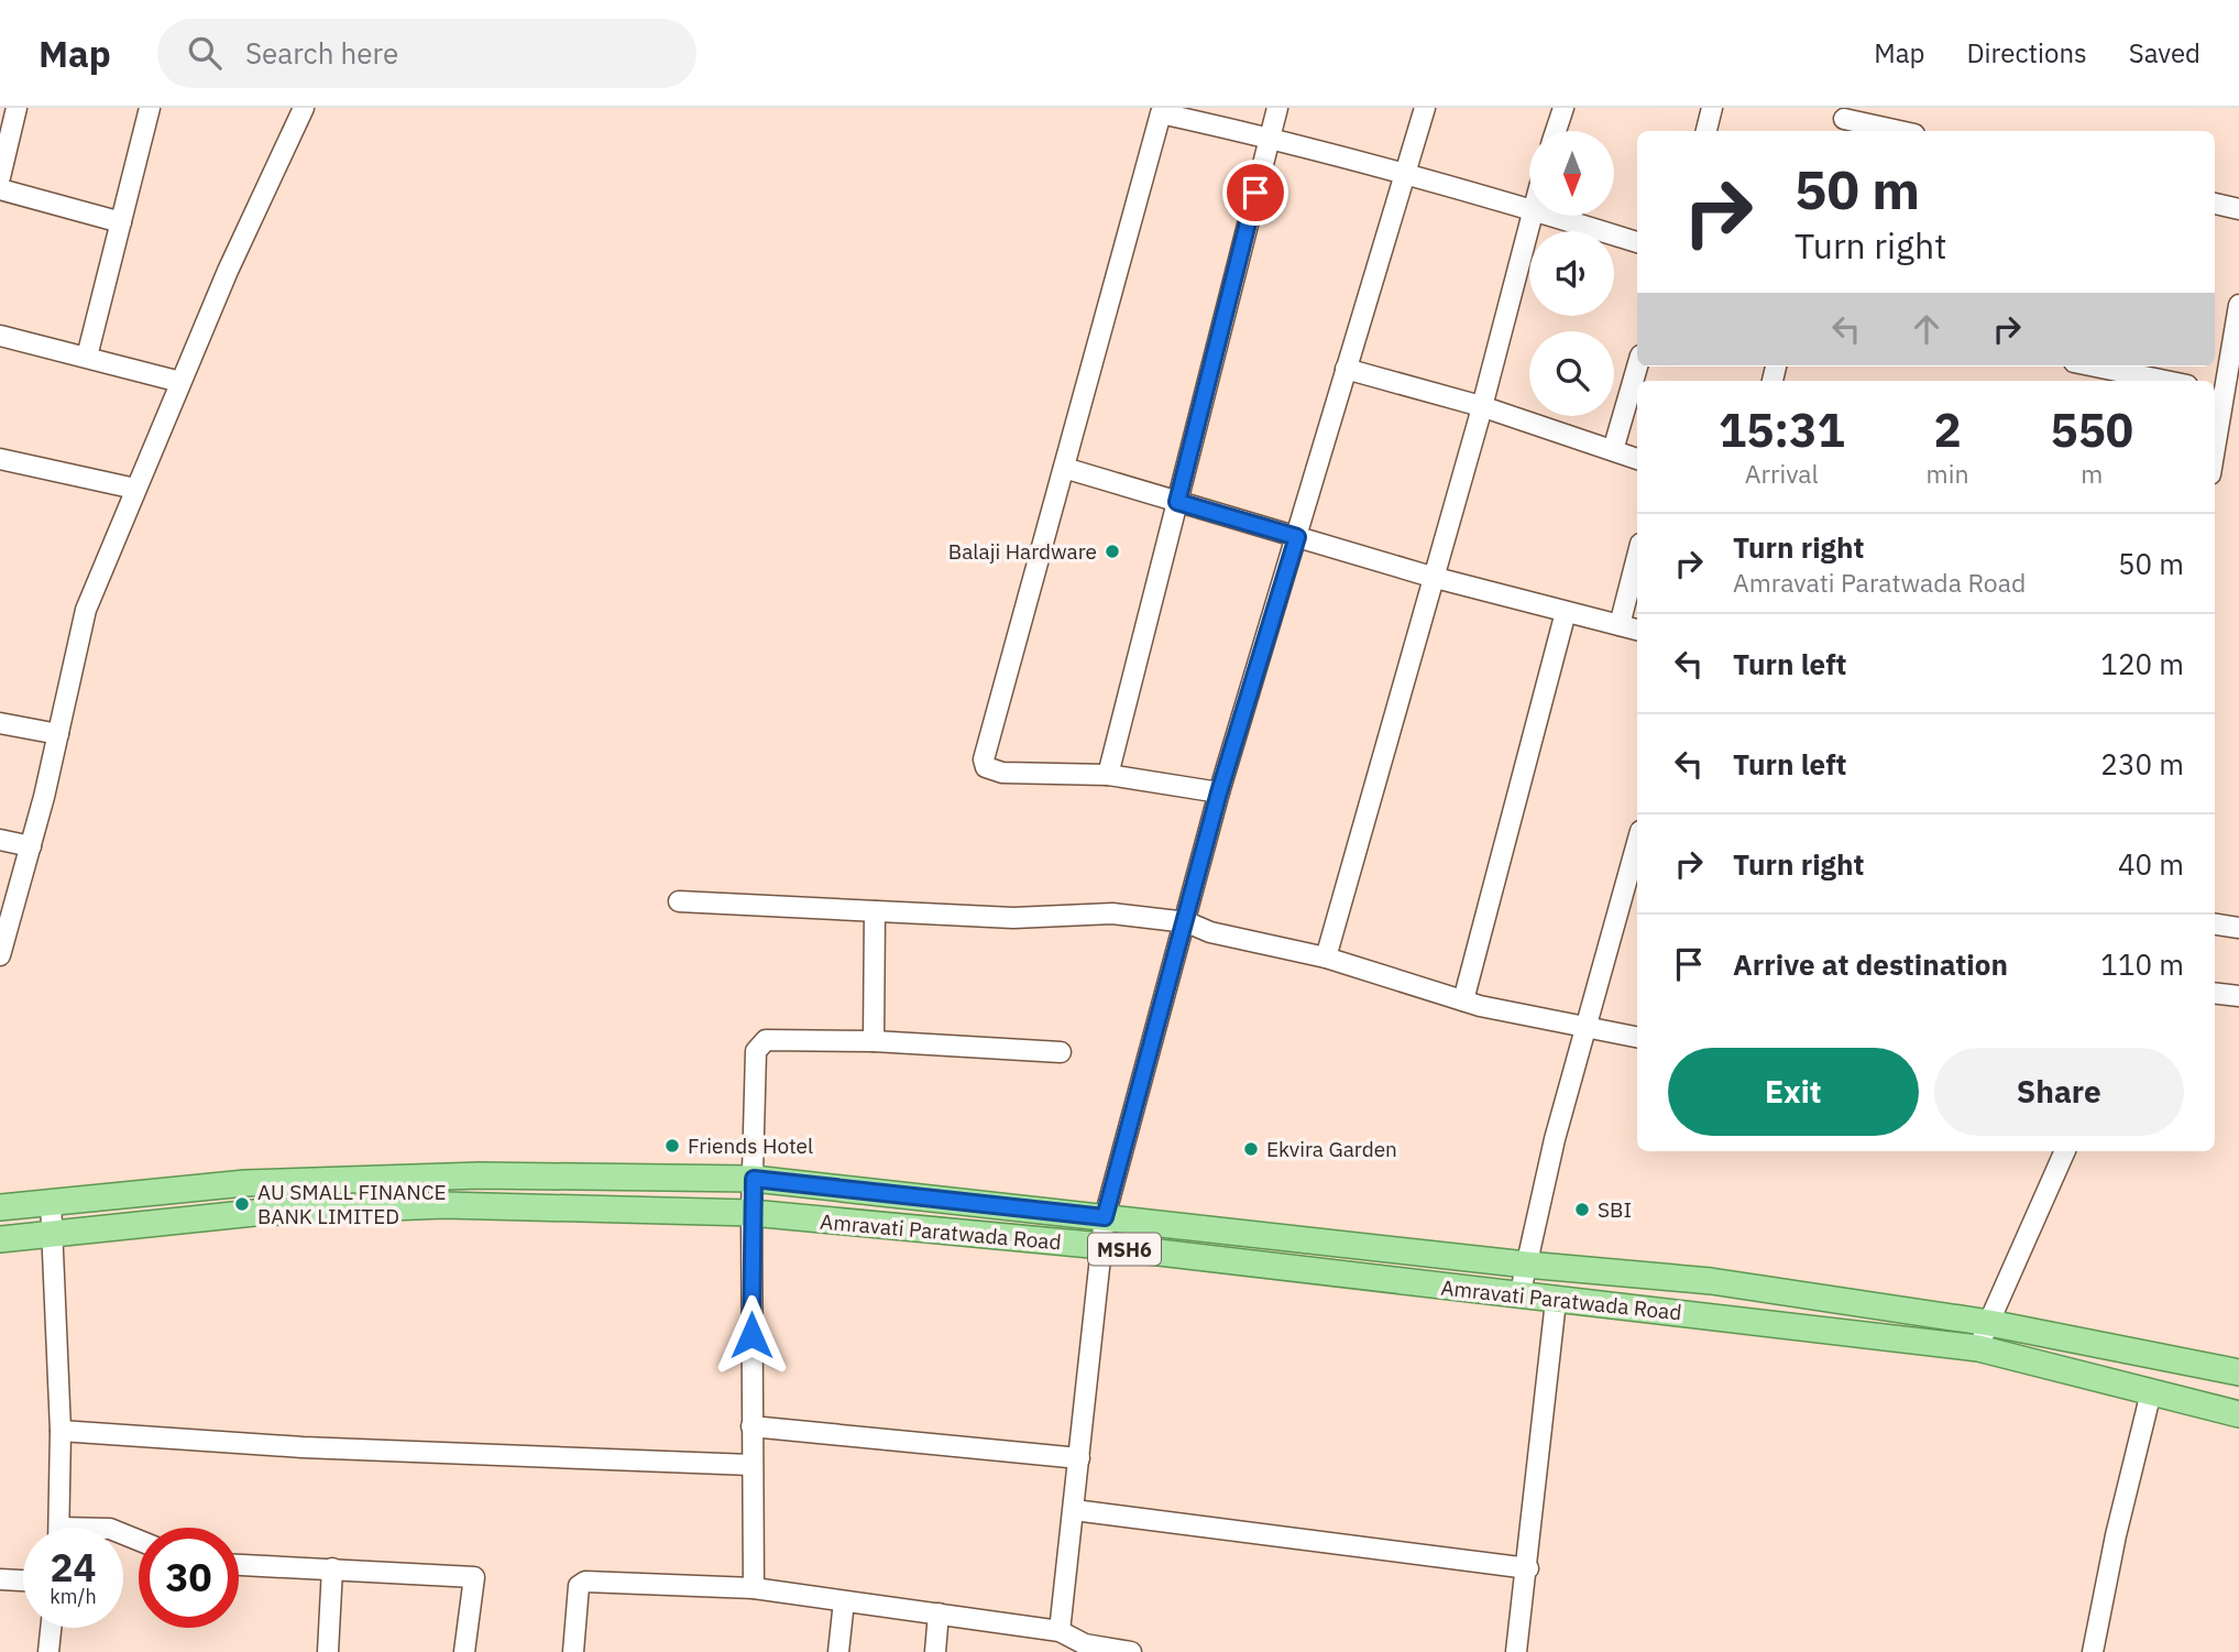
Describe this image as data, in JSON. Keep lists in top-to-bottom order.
{
  "streets": {
    "main road": ["Amravati Paratwada Road", "MSH6"]
  },
  "places": [
    "Balaji Hardware",
    "Friends Hotel",
    "Ekvira Garden",
    "AU SMALL FINANCE BANK LIMITED",
    "SBI"
  ],
  "north": "bottom",
  "page": {
    "header": "Map",
    "search": "Search here",
    "nav": ["Map", "Directions", "Saved"],
    "turn": ["50 m", "Turn right"],
    "eta": [
      "15:31",
      "Arrival",
      "2",
      "min",
      "550",
      "m"
    ],
    "list": [
      {
        "name": "Turn right",
        "note": "Amravati Paratwada Road",
        "value": "50 m"
      },
      {
        "name": "Turn left",
        "value": "120 m"
      },
      {
        "name": "Turn left",
        "value": "230 m"
      },
      {
        "name": "Turn right",
        "value": "40 m"
      },
      {
        "name": "Arrive at destination",
        "value": "110 m"
      }
    ],
    "buttons": ["Exit", "Share"],
    "speed": "24 km/h",
    "limit": "30"
  }
}
